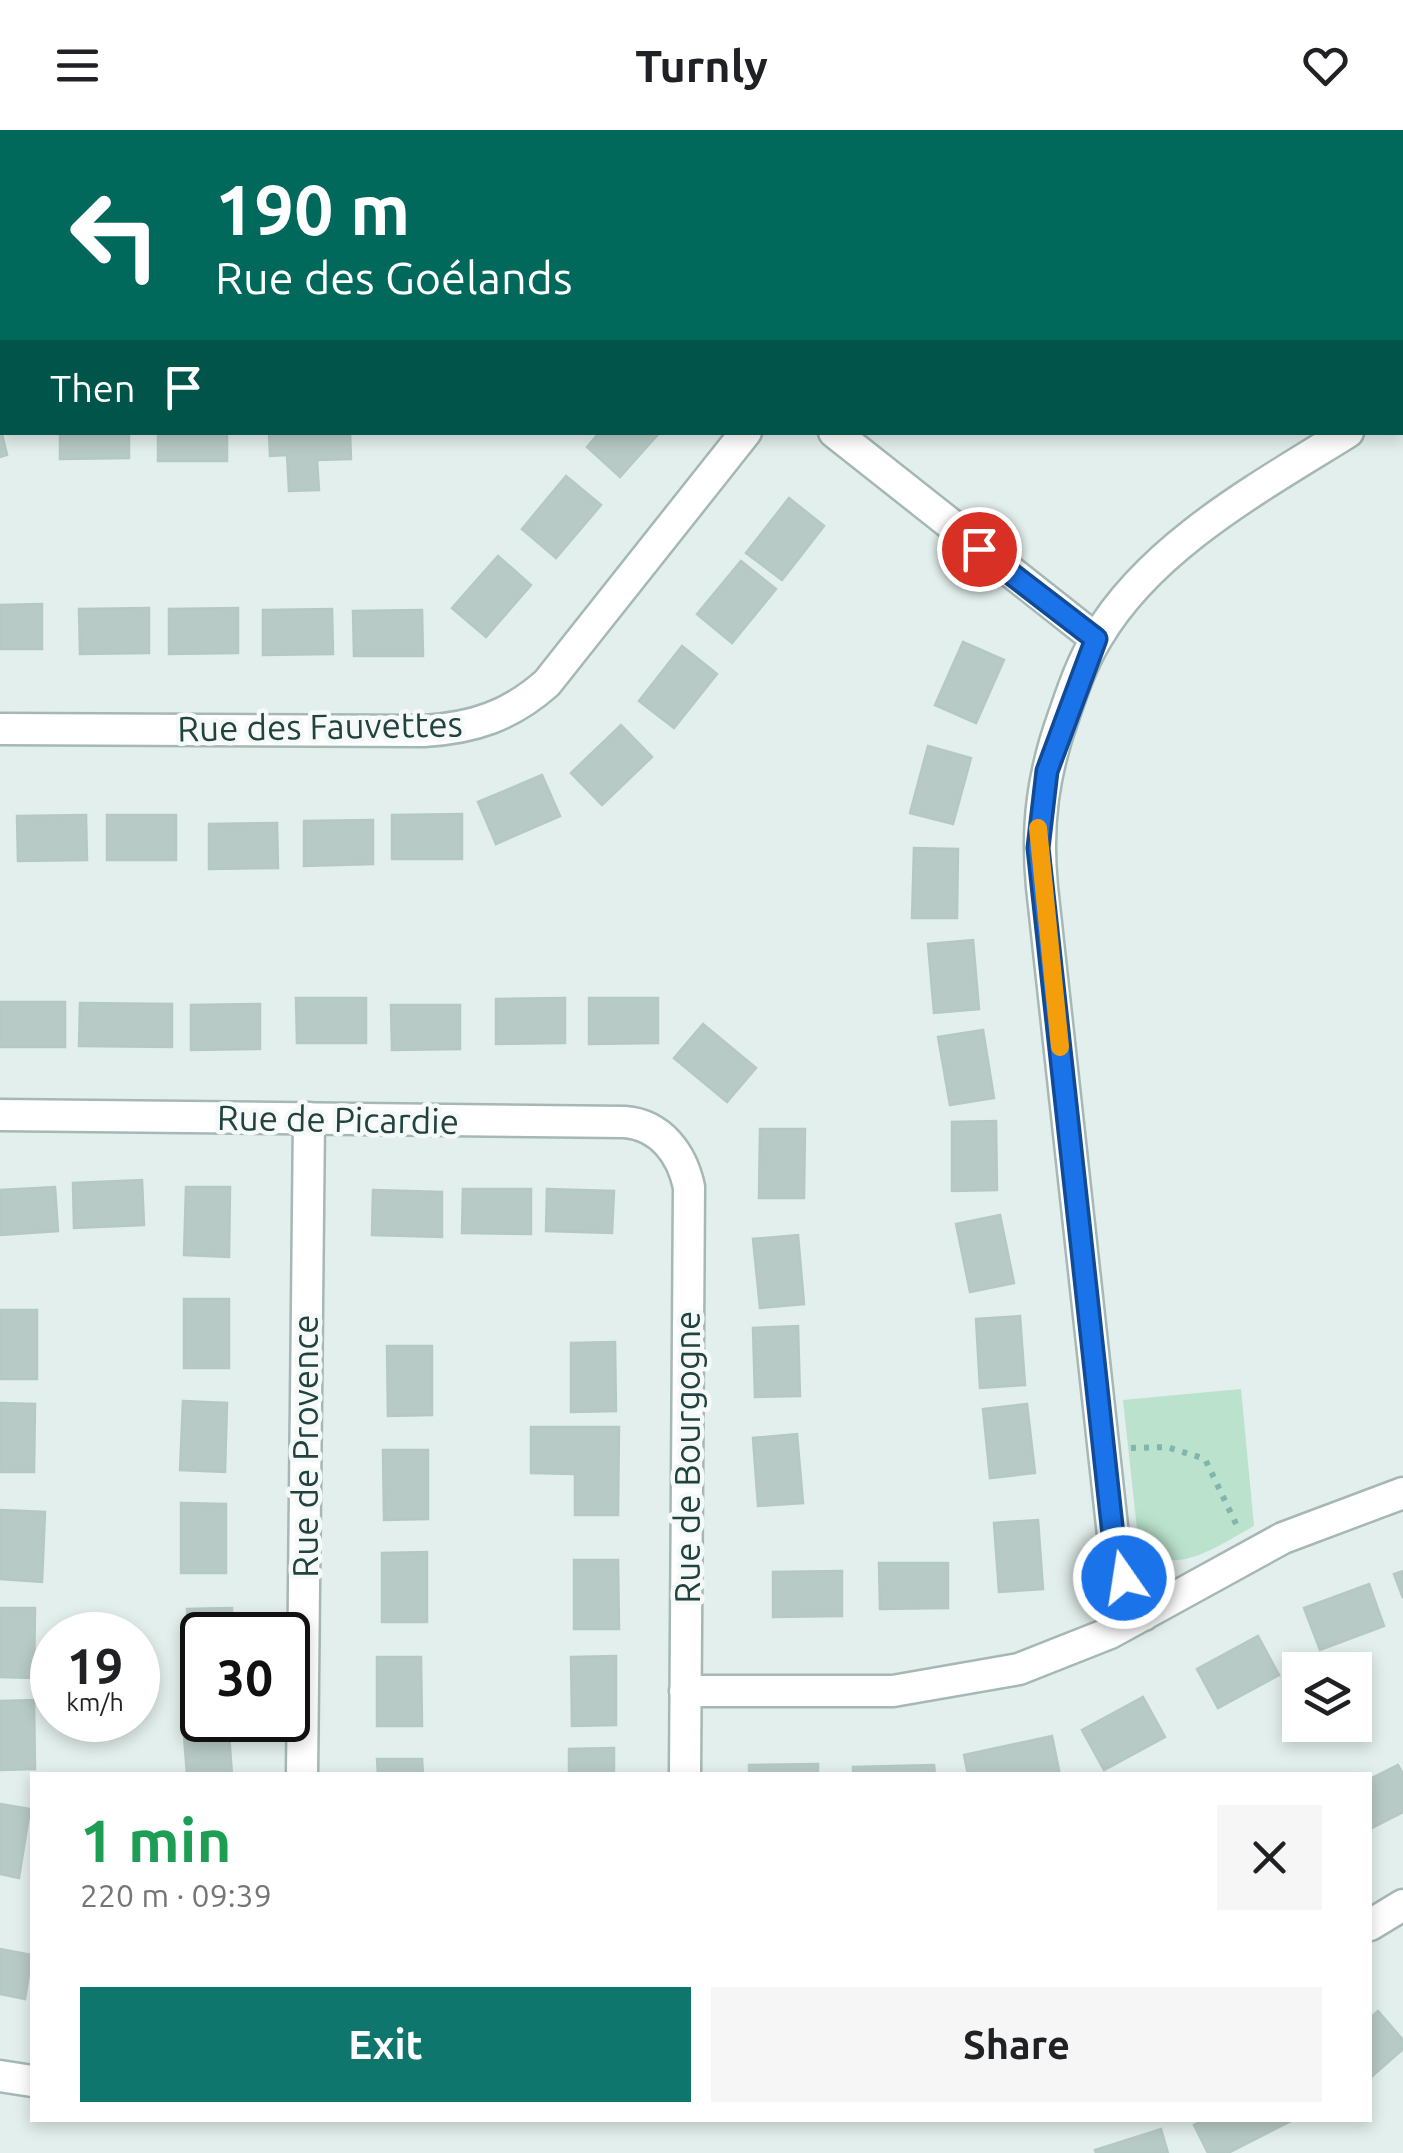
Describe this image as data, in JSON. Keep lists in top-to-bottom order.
{
  "streets": {
    "street": [
      "Rue des Fauvettes",
      "Rue de Picardie",
      "Rue de Provence",
      "Rue de Bourgogne"
    ]
  },
  "crossings": [
    ["Rue de Picardie", "Rue de Provence"],
    ["Rue de Picardie", "Rue de Bourgogne"]
  ],
  "page": {
    "header": "Turnly",
    "turn": ["190 m", "Rue des Goélands"],
    "then": "Then",
    "speed": "19 km/h",
    "limit": "30",
    "heading": ["1 min", "220 m · 09:39"],
    "buttons": ["Exit", "Share"]
  }
}
